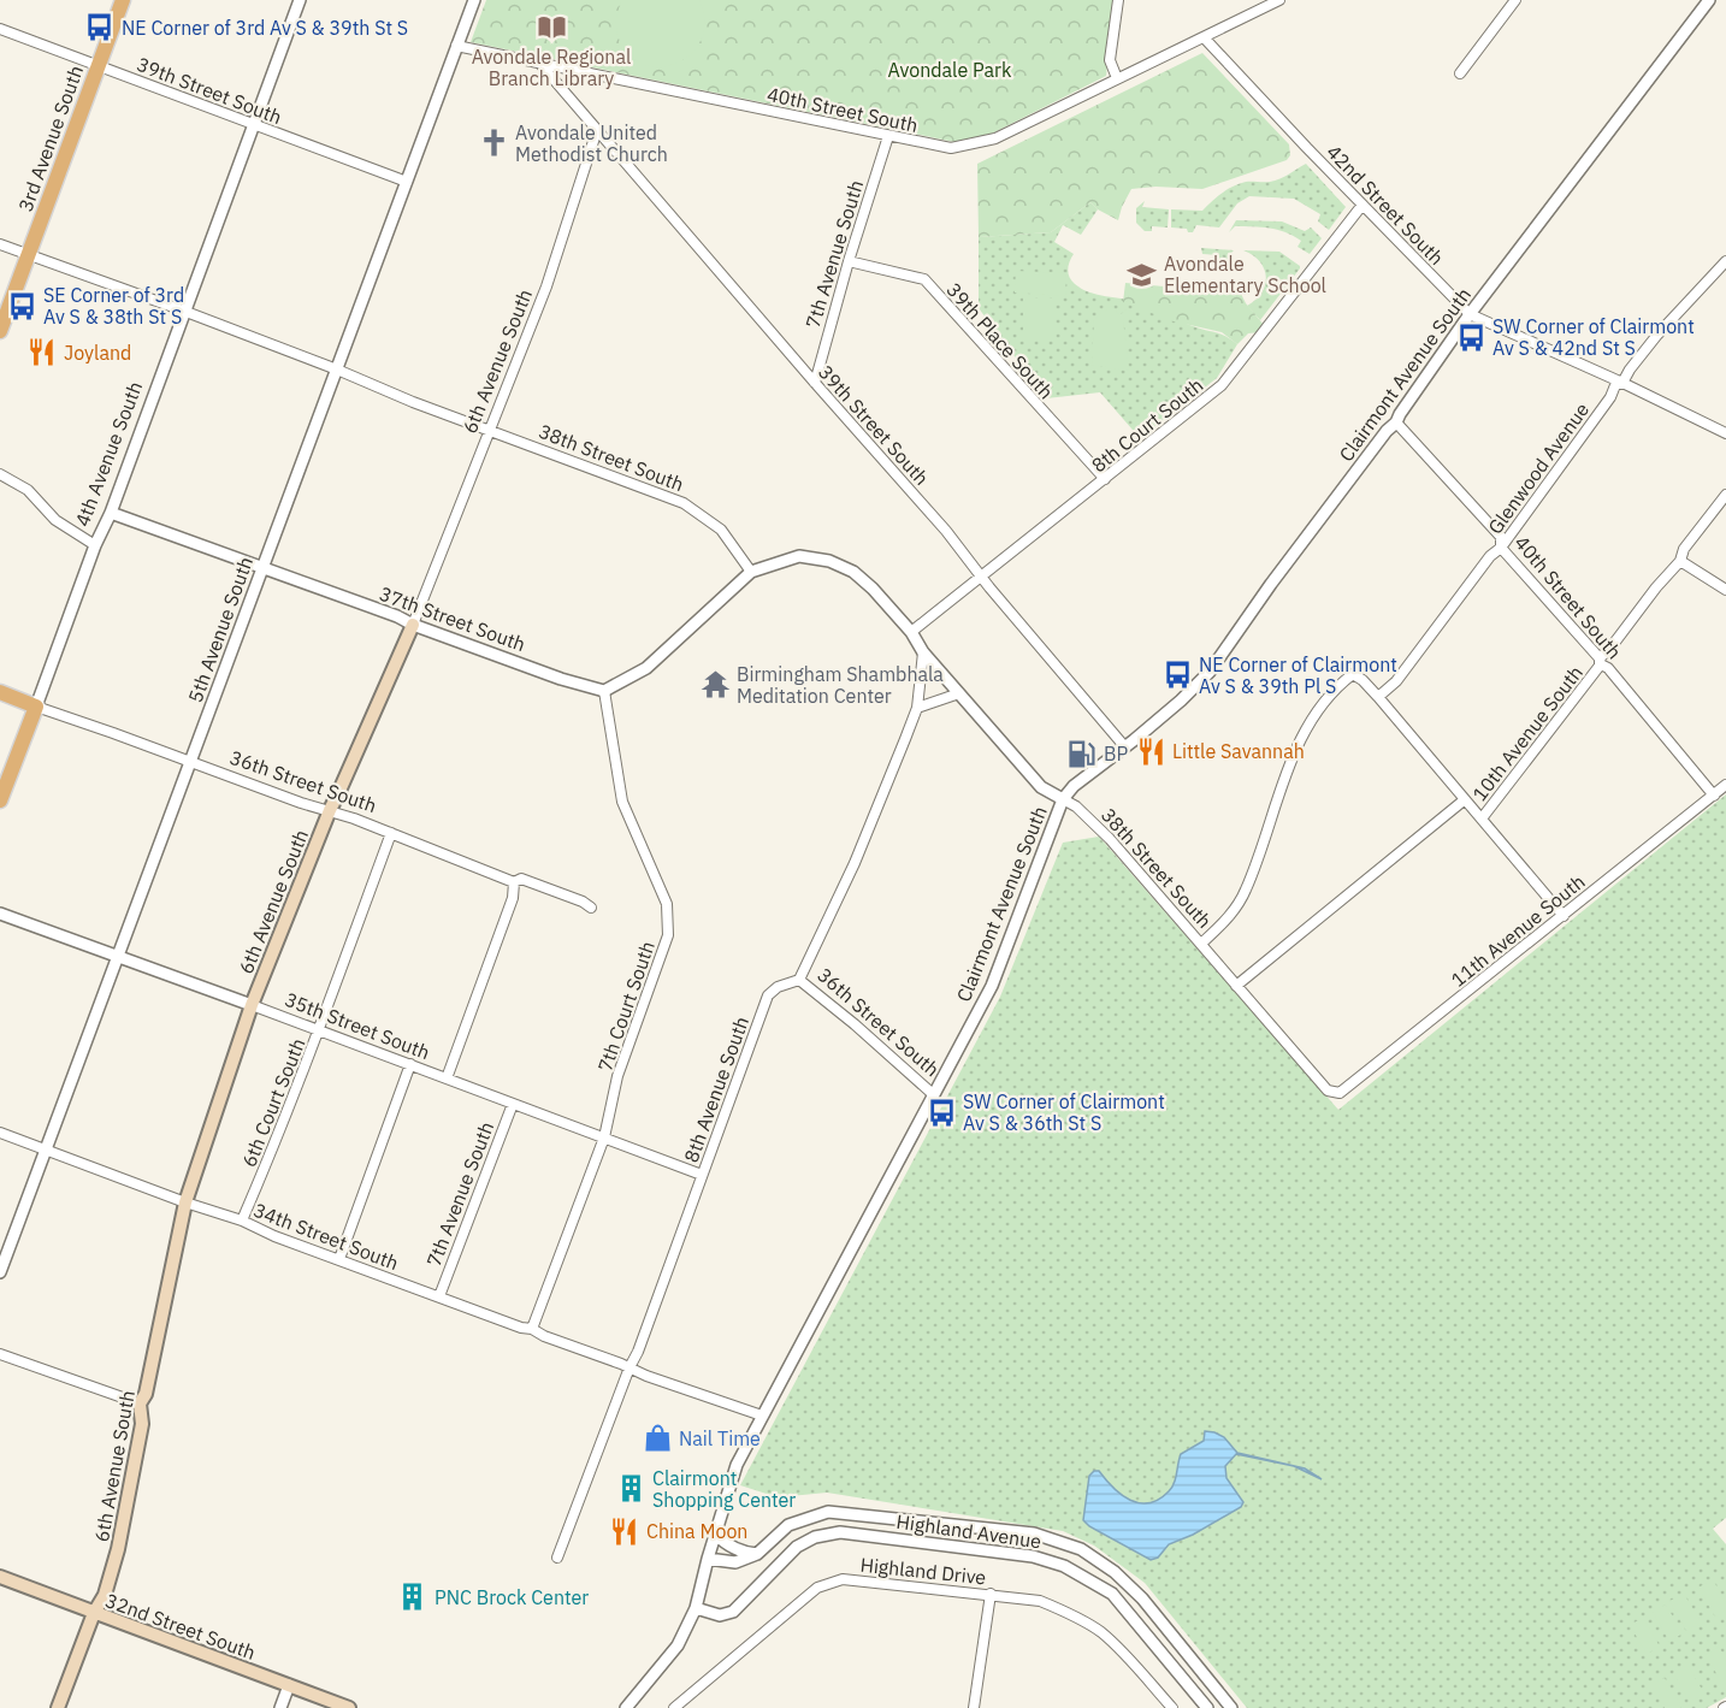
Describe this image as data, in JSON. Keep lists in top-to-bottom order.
{
  "streets": {
    "main road": [
      "3rd Avenue South",
      "6th Avenue South",
      "4th Avenue South",
      "36th Street South",
      "32nd Street South"
    ],
    "street": [
      "39th Street South",
      "40th Street South",
      "42nd Street South",
      "7th Avenue South",
      "39th Place South",
      "Clairmont Avenue South",
      "8th Court South",
      "38th Street South",
      "Glenwood Avenue",
      "37th Street South",
      "5th Avenue South",
      "10th Avenue South",
      "11th Avenue South",
      "7th Court South",
      "35th Street South",
      "8th Avenue South",
      "6th Court South",
      "34th Street South",
      "Highland Avenue",
      "Highland Drive"
    ]
  },
  "crossings": [
    ["39th Street South", "40th Street South"],
    ["39th Street South", "3rd Avenue South"],
    ["39th Street South", "7th Avenue South"],
    ["39th Street South", "6th Avenue South"],
    ["39th Street South", "Clairmont Avenue South"],
    ["39th Street South", "8th Court South"],
    ["39th Street South", "4th Avenue South"],
    ["39th Street South", "5th Avenue South"],
    ["40th Street South", "42nd Street South"],
    ["40th Street South", "7th Avenue South"],
    ["40th Street South", "Clairmont Avenue South"],
    ["40th Street South", "Glenwood Avenue"],
    ["40th Street South", "5th Avenue South"],
    ["40th Street South", "10th Avenue South"],
    ["40th Street South", "11th Avenue South"],
    ["3rd Avenue South", "38th Street South"],
    ["42nd Street South", "Clairmont Avenue South"],
    ["42nd Street South", "8th Court South"],
    ["42nd Street South", "Glenwood Avenue"],
    ["7th Avenue South", "39th Place South"],
    ["7th Avenue South", "35th Street South"],
    ["7th Avenue South", "34th Street South"],
    ["39th Place South", "8th Court South"],
    ["6th Avenue South", "38th Street South"],
    ["6th Avenue South", "37th Street South"],
    ["6th Avenue South", "36th Street South"],
    ["6th Avenue South", "35th Street South"],
    ["6th Avenue South", "34th Street South"],
    ["6th Avenue South", "32nd Street South"],
    ["Clairmont Avenue South", "38th Street South"],
    ["Clairmont Avenue South", "36th Street South"],
    ["Clairmont Avenue South", "34th Street South"],
    ["Clairmont Avenue South", "Highland Avenue"],
    ["8th Court South", "38th Street South"],
    ["4th Avenue South", "38th Street South"],
    ["4th Avenue South", "37th Street South"],
    ["4th Avenue South", "36th Street South"],
    ["38th Street South", "5th Avenue South"],
    ["38th Street South", "10th Avenue South"],
    ["38th Street South", "11th Avenue South"],
    ["37th Street South", "5th Avenue South"],
    ["37th Street South", "7th Court South"],
    ["5th Avenue South", "36th Street South"],
    ["5th Avenue South", "35th Street South"],
    ["5th Avenue South", "34th Street South"],
    ["36th Street South", "8th Avenue South"],
    ["36th Street South", "6th Court South"],
    ["7th Court South", "35th Street South"],
    ["7th Court South", "34th Street South"],
    ["35th Street South", "8th Avenue South"],
    ["35th Street South", "6th Court South"],
    ["8th Avenue South", "34th Street South"],
    ["6th Court South", "34th Street South"]
  ],
  "parks": ["Avondale Park"],
  "places": {
    "library": ["Avondale Regional Branch Library"],
    "bus stop": [
      "NE Corner of 3rd Av S & 39th St S",
      "SE Corner of 3rd Av S & 38th St S",
      "SW Corner of Clairmont Av S & 42nd St S",
      "NE Corner of Clairmont Av S & 39th Pl S",
      "SW Corner of Clairmont Av S & 36th St S"
    ],
    "church": ["Avondale United Methodist Church"],
    "school or university": ["Avondale Elementary School"],
    "restaurant": ["Joyland", "Little Savannah", "China Moon"],
    "temple": ["Birmingham Shambhala Meditation Center"],
    "fuel station": ["BP"],
    "shop": ["Nail Time"],
    "building": ["Clairmont Shopping Center", "PNC Brock Center"]
  }
}
